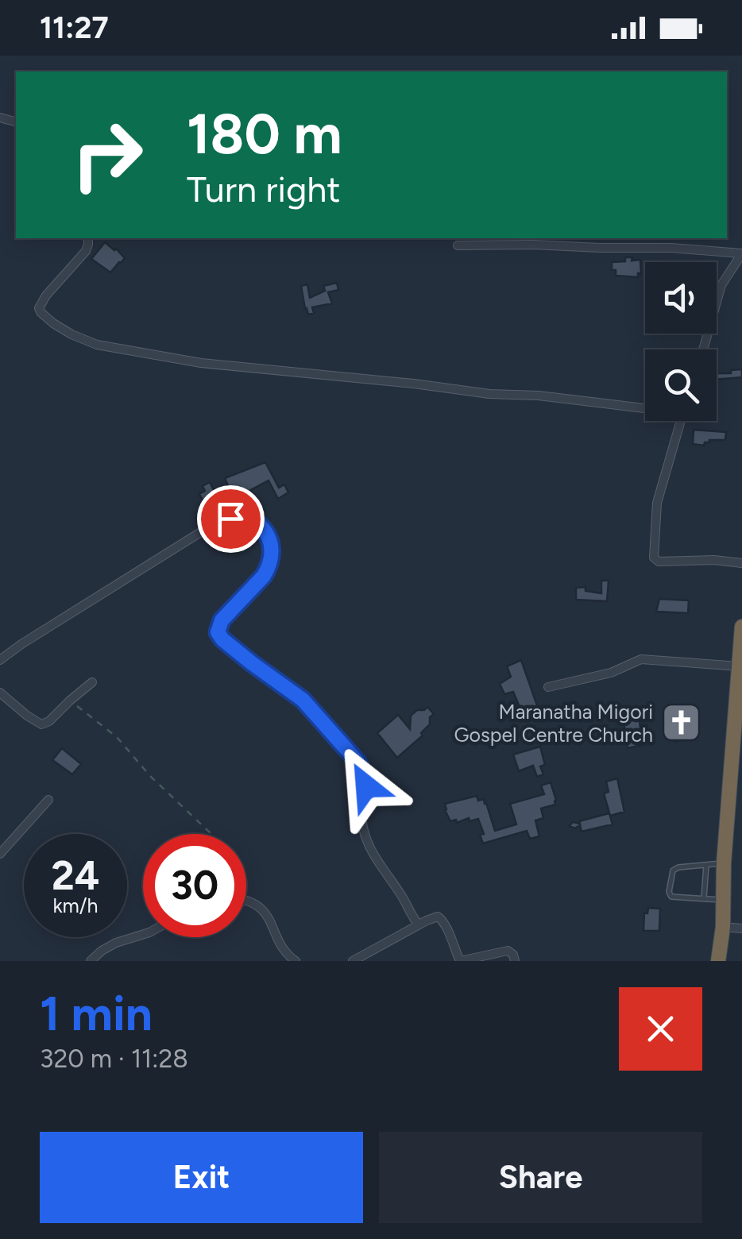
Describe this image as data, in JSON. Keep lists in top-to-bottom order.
{
  "places": {
    "church": ["Maranatha Migori Gospel Centre Church"]
  },
  "page": {
    "status": "11:27",
    "turn": ["180 m", "Turn right"],
    "speed": "24 km/h",
    "limit": "30",
    "heading": ["1 min", "320 m · 11:28"],
    "buttons": ["Exit", "Share"]
  }
}
